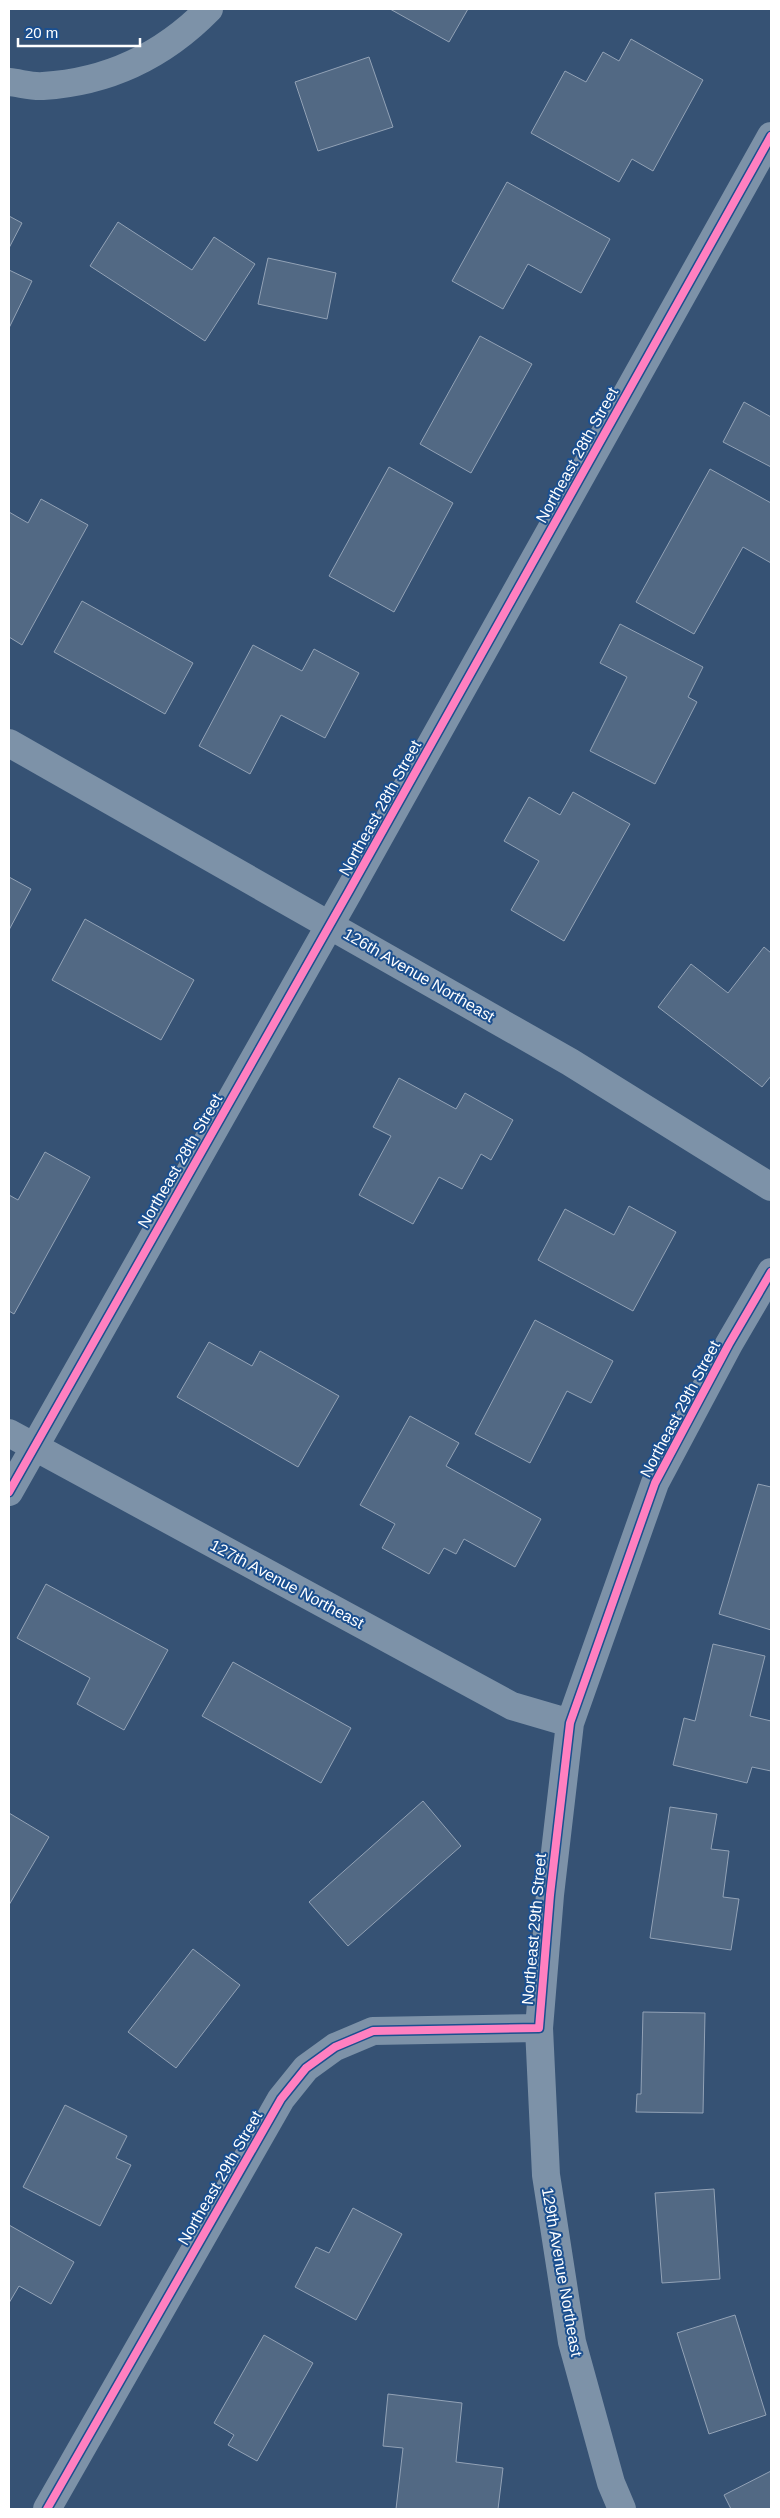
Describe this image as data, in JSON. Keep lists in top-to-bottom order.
{
  "streets": {
    "street": [
      "Northeast 28th Street",
      "126th Avenue Northeast",
      "Northeast 29th Street",
      "127th Avenue Northeast",
      "129th Avenue Northeast"
    ]
  },
  "crossings": [
    ["Northeast 28th Street", "126th Avenue Northeast"],
    ["Northeast 28th Street", "127th Avenue Northeast"],
    ["Northeast 29th Street", "127th Avenue Northeast"],
    ["Northeast 29th Street", "129th Avenue Northeast"]
  ],
  "scale_bar": "20 m"
}
